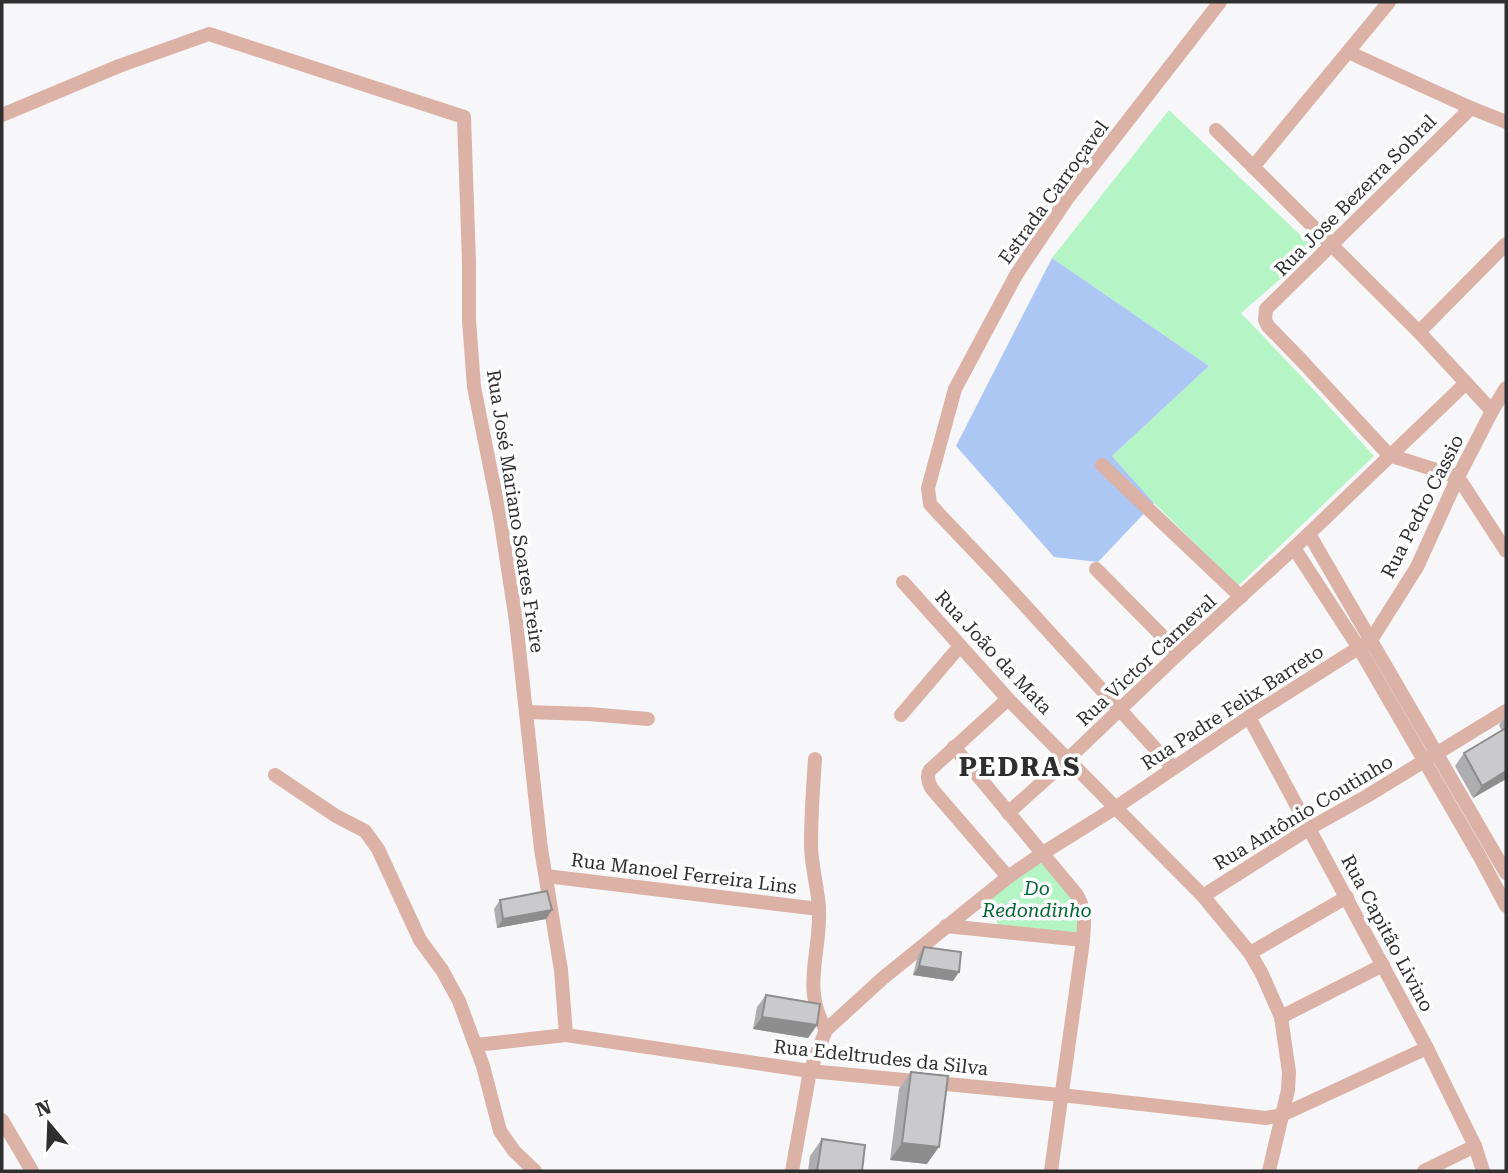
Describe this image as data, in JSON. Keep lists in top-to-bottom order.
{
  "streets": {
    "street": [
      "Estrada Carroçavel",
      "Rua Jose Bezerra Sobral",
      "Rua Pedro Cassio",
      "Rua José Mariano Soares Freire",
      "Rua João da Mata",
      "Rua Victor Carneval",
      "Rua Padre Felix Barreto",
      "Rua Antônio Coutinho",
      "Rua Manoel Ferreira Lins",
      "Rua Capitão Livino",
      "Rua Edeltrudes da Silva"
    ]
  },
  "crossings": [
    ["Estrada Carroçavel", "Rua Victor Carneval"],
    ["Rua Jose Bezerra Sobral", "Rua Victor Carneval"],
    ["Rua Pedro Cassio", "Rua Padre Felix Barreto"],
    ["Rua José Mariano Soares Freire", "Rua Manoel Ferreira Lins"],
    ["Rua José Mariano Soares Freire", "Rua Edeltrudes da Silva"],
    ["Rua João da Mata", "Rua Victor Carneval"],
    ["Rua João da Mata", "Rua Padre Felix Barreto"],
    ["Rua João da Mata", "Rua Antônio Coutinho"],
    ["Rua João da Mata", "Rua Edeltrudes da Silva"],
    ["Rua Padre Felix Barreto", "Rua Capitão Livino"],
    ["Rua Antônio Coutinho", "Rua Capitão Livino"]
  ],
  "districts": ["PEDRAS"],
  "parks": ["Do Redondinho"],
  "north": "top"
}
